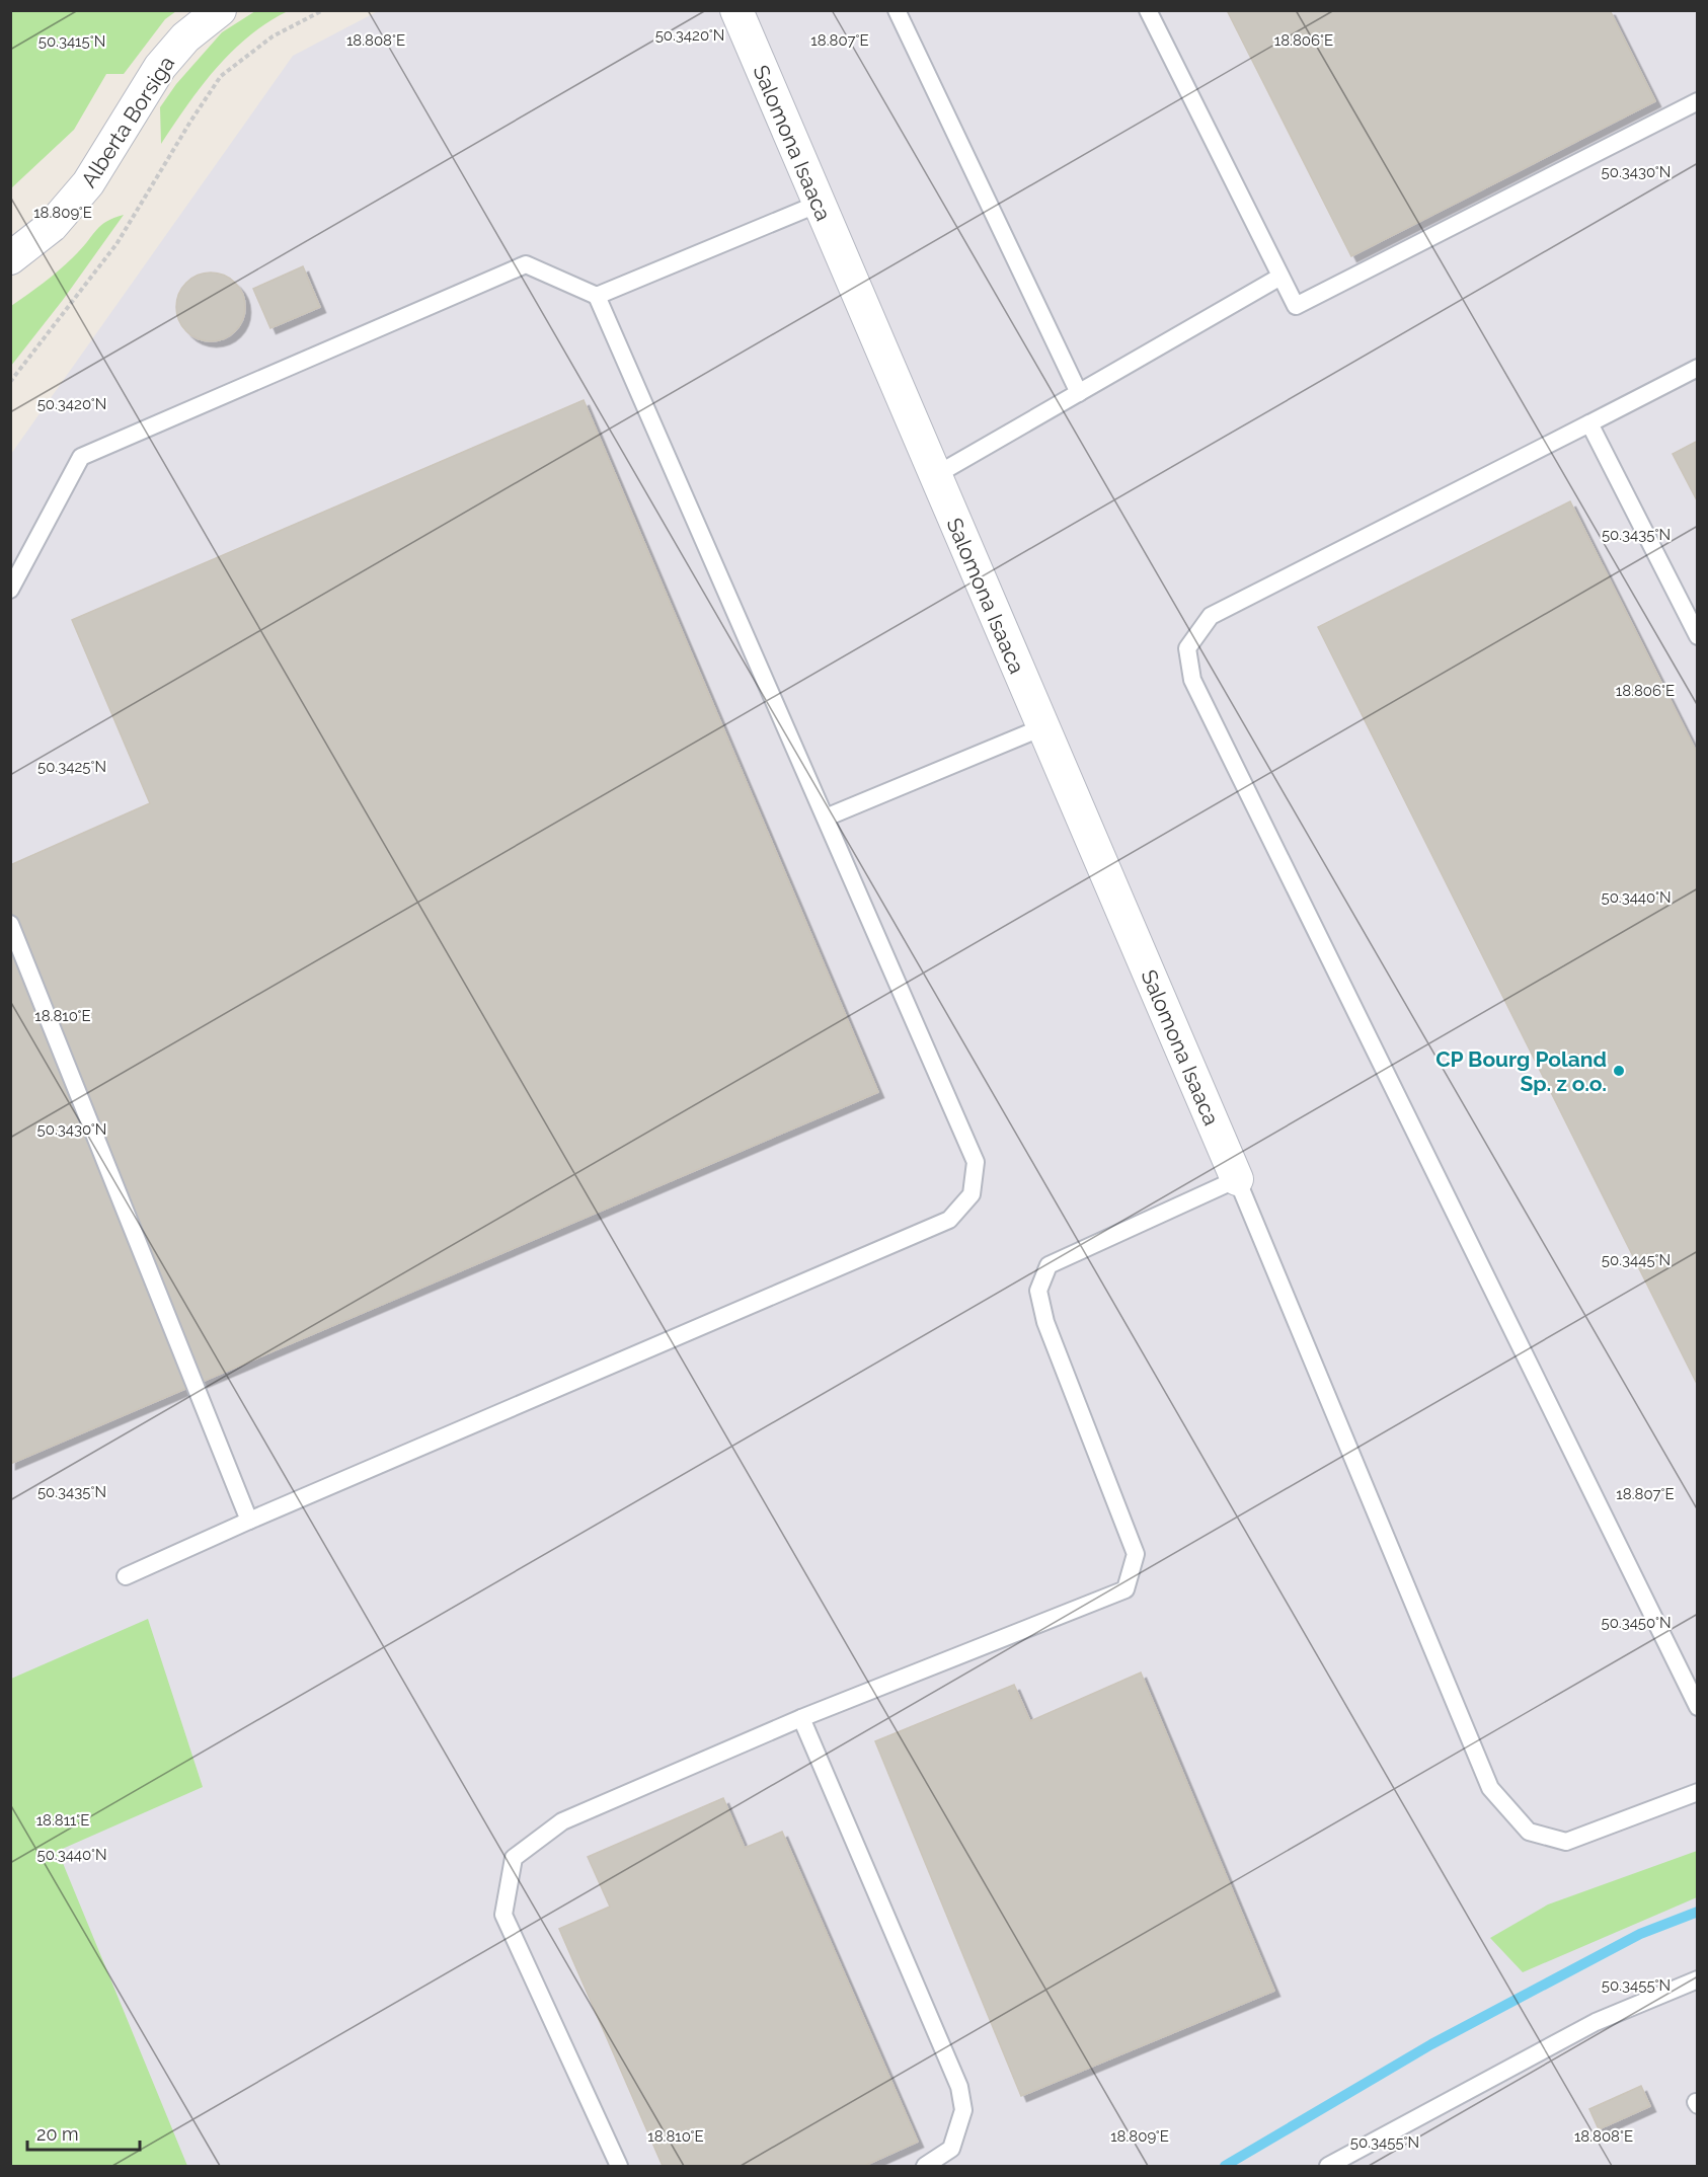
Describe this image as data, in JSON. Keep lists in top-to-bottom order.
{
  "streets": {
    "street": ["Alberta Borsiga", "Salomona Isaaca"]
  },
  "places": ["CP Bourg Poland Sp. z o.o."],
  "scale_bar": "20 m",
  "coordinates": [
    "50.3420°N",
    "18.808°E",
    "18.806°E",
    "18.807°E",
    "50.3415°N",
    "50.3430°N",
    "18.809°E",
    "50.3435°N",
    "50.3425°N",
    "50.3440°N",
    "18.810°E",
    "50.3445°N",
    "50.3450°N",
    "18.811°E",
    "50.3455°N"
  ]
}
